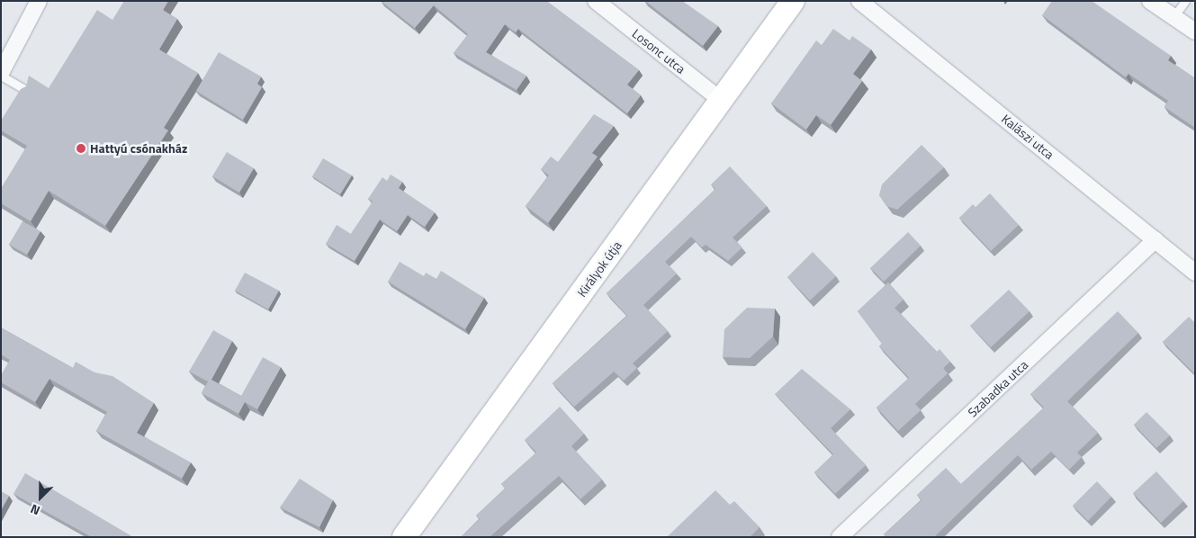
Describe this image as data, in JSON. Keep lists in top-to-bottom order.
{
  "streets": {
    "street": [
      "Losonc utca",
      "Kalászi utca",
      "Királyok útja",
      "Szabadka utca"
    ]
  },
  "crossings": [
    ["Losonc utca", "Királyok útja"],
    ["Kalászi utca", "Szabadka utca"]
  ],
  "places": ["Hattyú csónakház"],
  "north": "bottom left"
}
